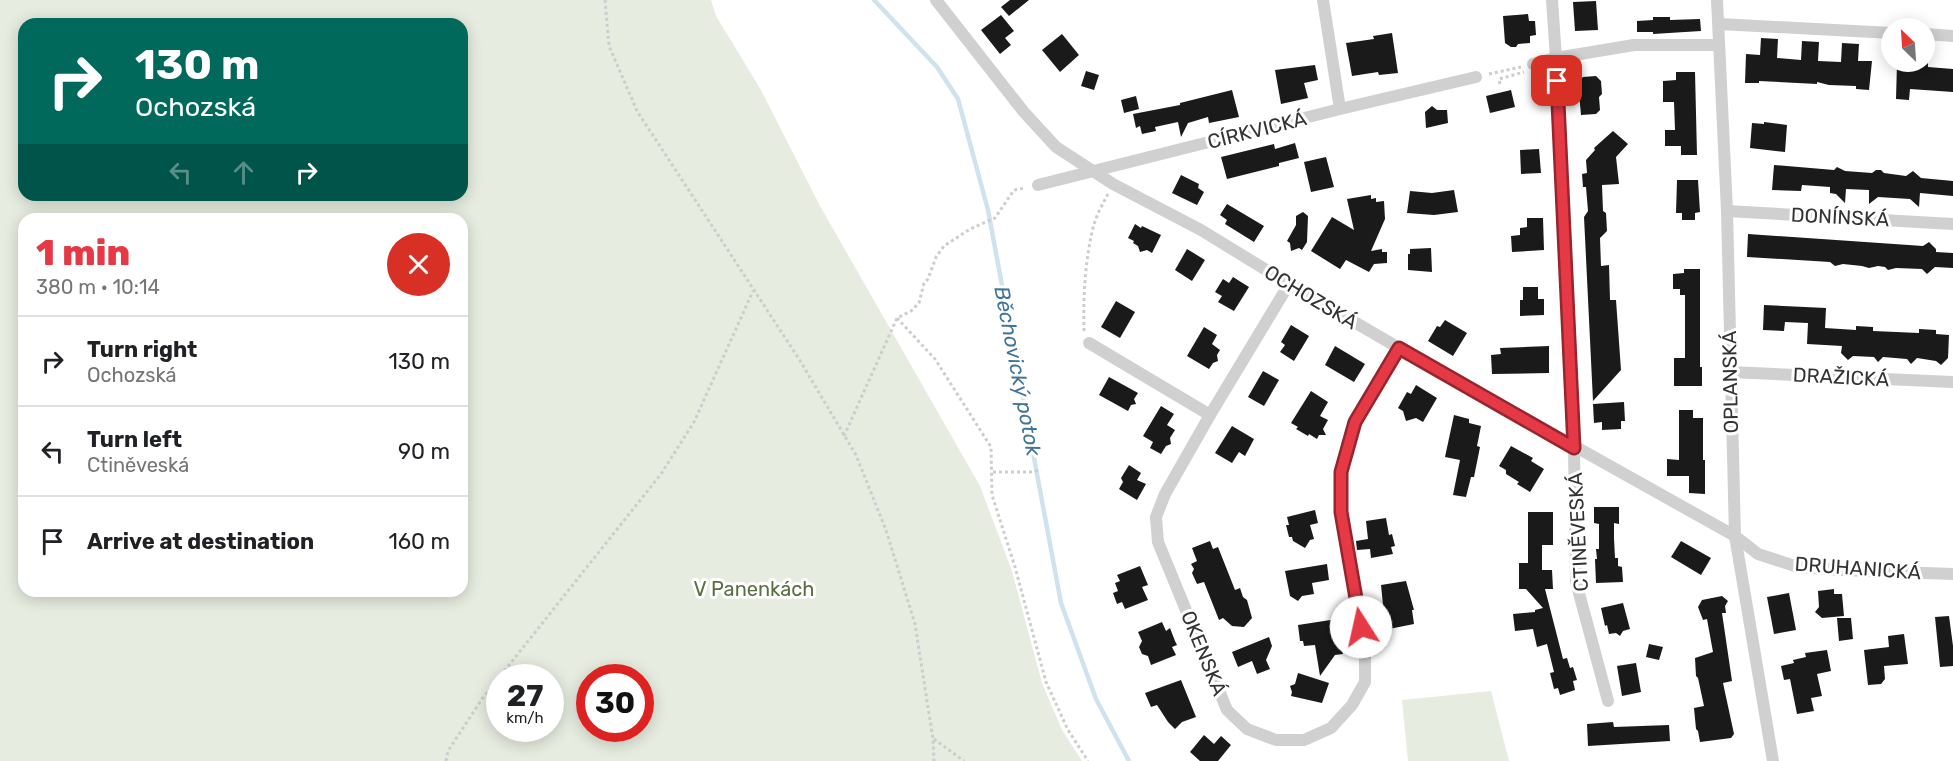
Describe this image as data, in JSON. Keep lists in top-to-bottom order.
{
  "streets": {
    "street": [
      "CÍRKVICKÁ",
      "DONÍNSKÁ",
      "OCHOZSKÁ",
      "DRAŽICKÁ",
      "OPLANSKÁ",
      "CTINĚVESKÁ",
      "DRUHANICKÁ",
      "OKENSKÁ"
    ]
  },
  "crossings": [
    ["CÍRKVICKÁ", "OCHOZSKÁ"],
    ["DONÍNSKÁ", "OPLANSKÁ"],
    ["OCHOZSKÁ", "OPLANSKÁ"],
    ["OCHOZSKÁ", "CTINĚVESKÁ"],
    ["OCHOZSKÁ", "DRUHANICKÁ"],
    ["OCHOZSKÁ", "OKENSKÁ"],
    ["DRAŽICKÁ", "OPLANSKÁ"],
    ["OPLANSKÁ", "DRUHANICKÁ"]
  ],
  "water": ["Běchovický potok"],
  "parks": ["V Panenkách"],
  "north": "top left",
  "page": {
    "turn": ["130 m", "Ochozská"],
    "heading": ["1 min", "380 m · 10:14"],
    "list": [
      {
        "name": "Turn right",
        "note": "Ochozská",
        "value": "130 m"
      },
      {
        "name": "Turn left",
        "note": "Ctiněveská",
        "value": "90 m"
      },
      {
        "name": "Arrive at destination",
        "value": "160 m"
      }
    ],
    "speed": "27 km/h",
    "limit": "30"
  }
}
